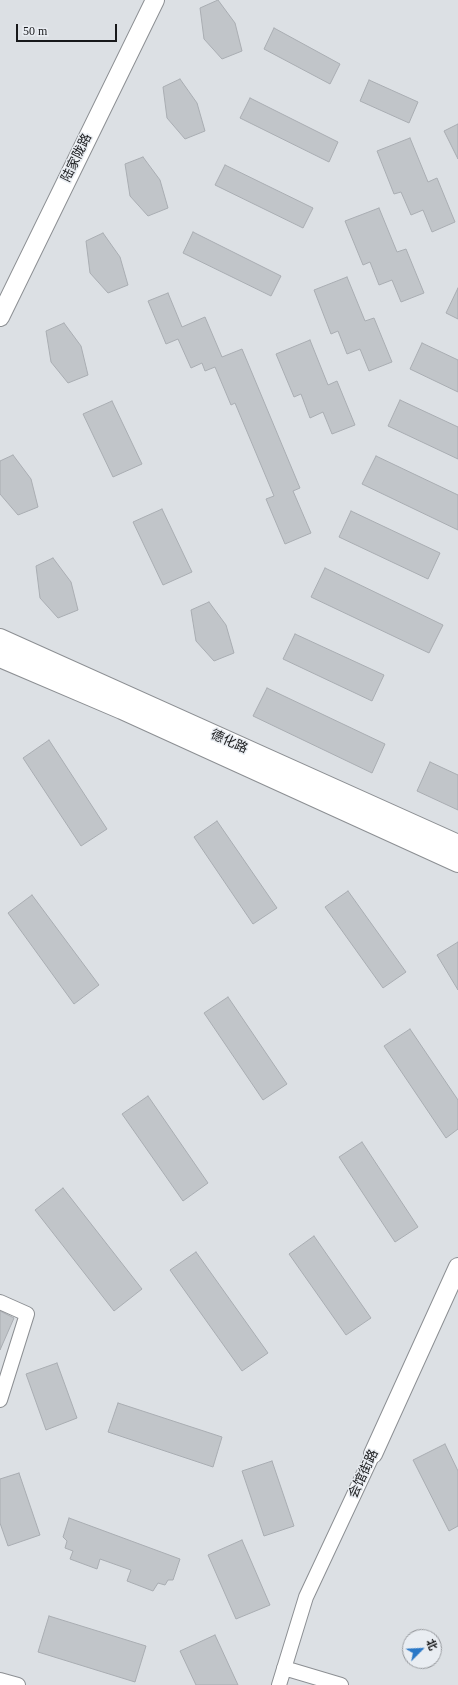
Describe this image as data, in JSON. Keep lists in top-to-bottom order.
{
  "streets": {
    "main road": ["德化路"],
    "street": ["陆家陇路", "会馆街路"]
  },
  "scale_bar": "50 m",
  "north": "top right"
}
